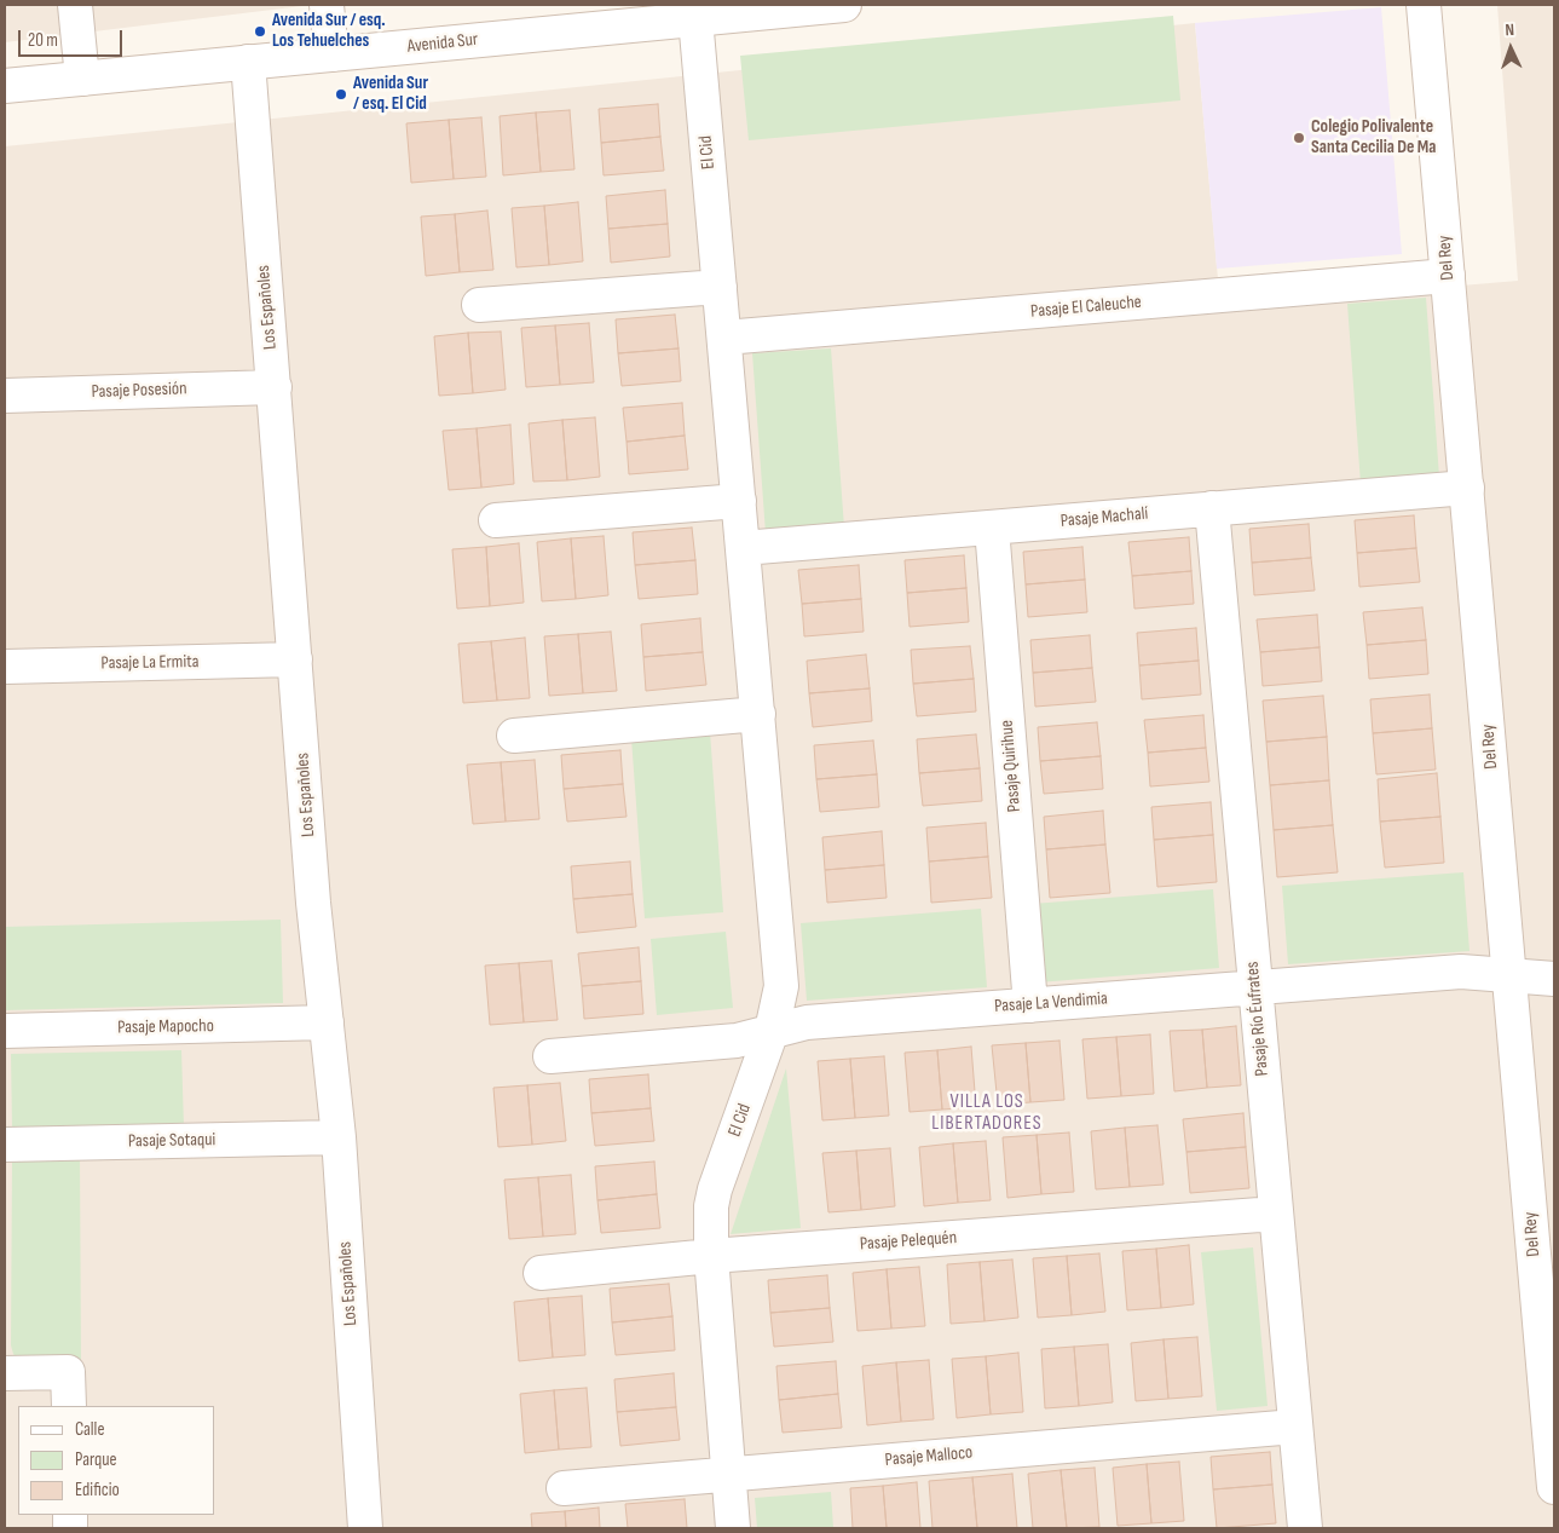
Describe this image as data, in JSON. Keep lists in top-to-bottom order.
{
  "streets": {
    "street": [
      "Avenida Sur",
      "El Cid",
      "Del Rey",
      "Los Españoles",
      "Pasaje El Caleuche",
      "Pasaje Posesión",
      "Pasaje Machalí",
      "Pasaje La Ermita",
      "Pasaje Quirihue",
      "Pasaje La Vendimia",
      "Pasaje Río Éufrates",
      "Pasaje Mapocho",
      "Pasaje Sotaqui",
      "Pasaje Pelequén",
      "Pasaje Malloco"
    ]
  },
  "crossings": [
    ["Avenida Sur", "El Cid"],
    ["Avenida Sur", "Los Españoles"],
    ["El Cid", "Pasaje El Caleuche"],
    ["El Cid", "Pasaje Machalí"],
    ["El Cid", "Pasaje La Vendimia"],
    ["El Cid", "Pasaje Pelequén"],
    ["El Cid", "Pasaje Malloco"],
    ["Del Rey", "Pasaje El Caleuche"],
    ["Del Rey", "Pasaje Machalí"],
    ["Del Rey", "Pasaje La Vendimia"],
    ["Los Españoles", "Pasaje Posesión"],
    ["Los Españoles", "Pasaje La Ermita"],
    ["Los Españoles", "Pasaje Mapocho"],
    ["Los Españoles", "Pasaje Sotaqui"],
    ["Pasaje Machalí", "Pasaje Quirihue"],
    ["Pasaje Machalí", "Pasaje Río Éufrates"],
    ["Pasaje Quirihue", "Pasaje La Vendimia"],
    ["Pasaje La Vendimia", "Pasaje Río Éufrates"],
    ["Pasaje Río Éufrates", "Pasaje Pelequén"],
    ["Pasaje Río Éufrates", "Pasaje Malloco"]
  ],
  "districts": ["VILLA LOS LIBERTADORES"],
  "places": ["Avenida Sur / esq. Los Tehuelches", "Avenida Sur / esq. El Cid", "Colegio Polivalente Santa Cecilia De Ma"],
  "legend": ["Calle", "Parque", "Edificio"],
  "scale_bar": "20 m",
  "north": "top"
}
